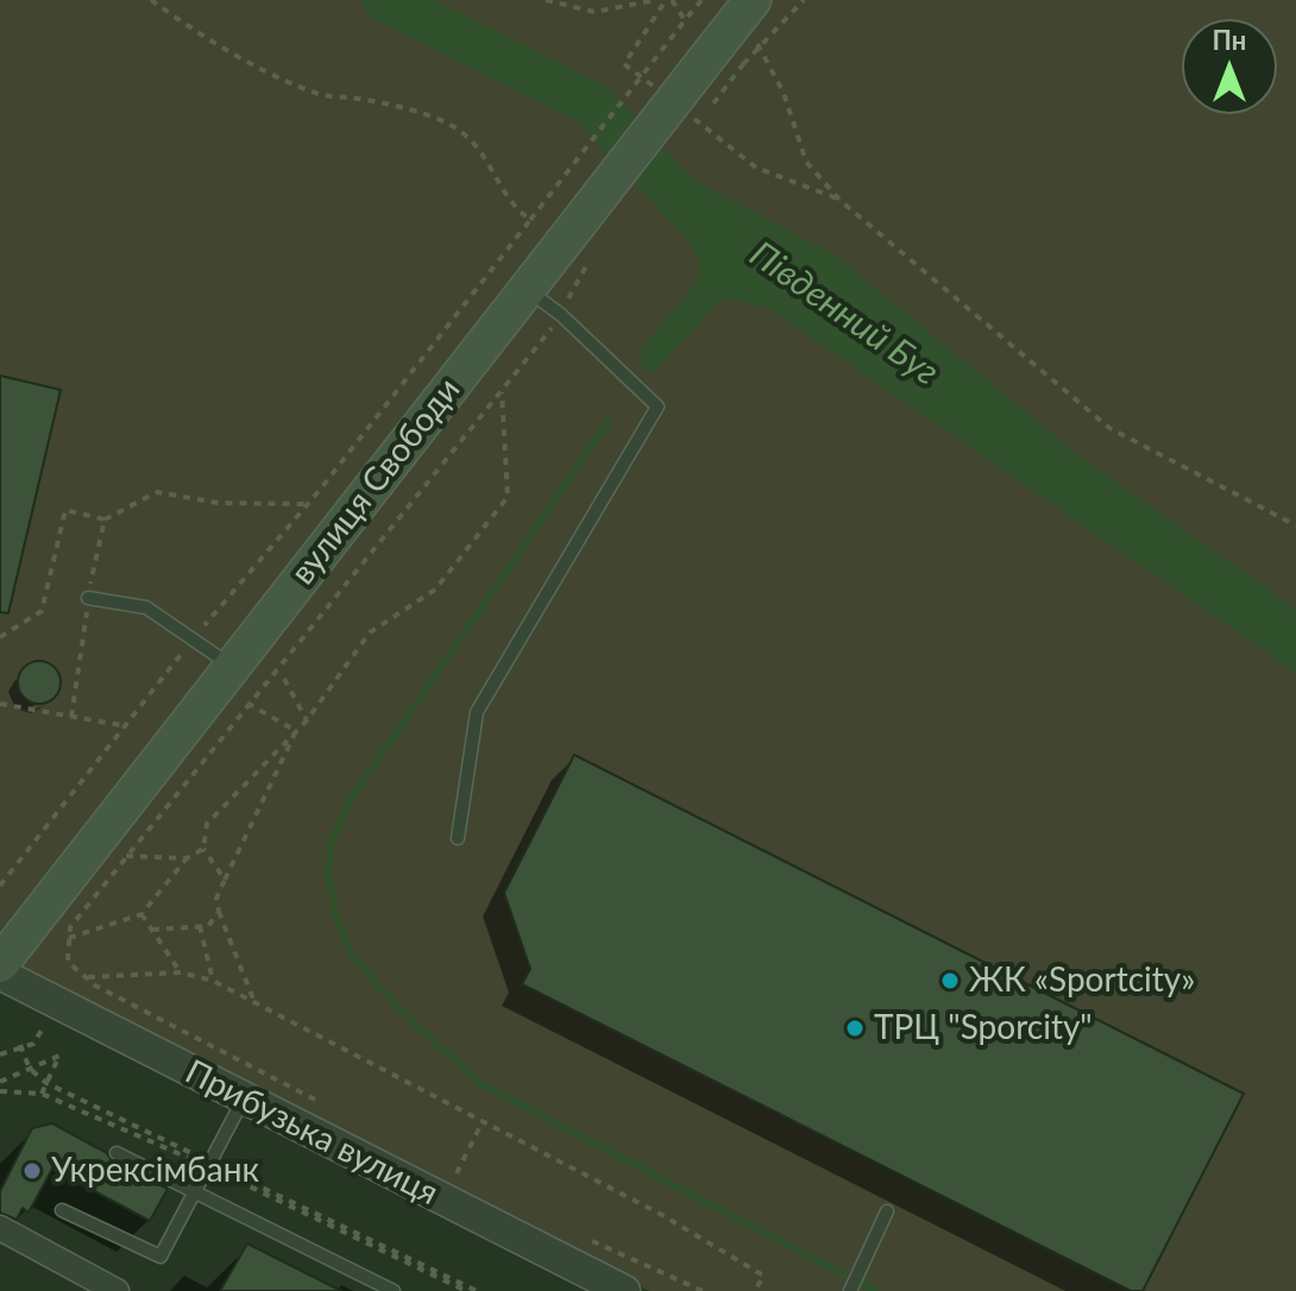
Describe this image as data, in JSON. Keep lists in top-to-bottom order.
{
  "streets": {
    "main road": ["вулиця Свободи"],
    "street": ["Прибузька вулиця"]
  },
  "water": ["Південний Буг"],
  "places": ["ЖК «Sportcity»", "ТРЦ \"Sporcity\"", "Укрексімбанк"],
  "north": "top"
}
